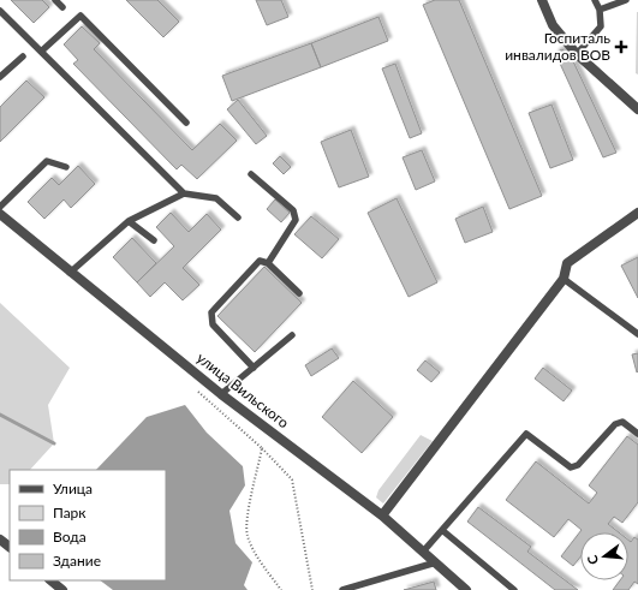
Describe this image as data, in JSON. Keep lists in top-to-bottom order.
{
  "streets": {
    "street": ["улица Вильского"]
  },
  "places": {
    "health": ["Госпиталь инвалидов ВОВ"]
  },
  "legend": [
    "Улица",
    "Парк",
    "Вода",
    "Здание"
  ],
  "north": "left"
}
